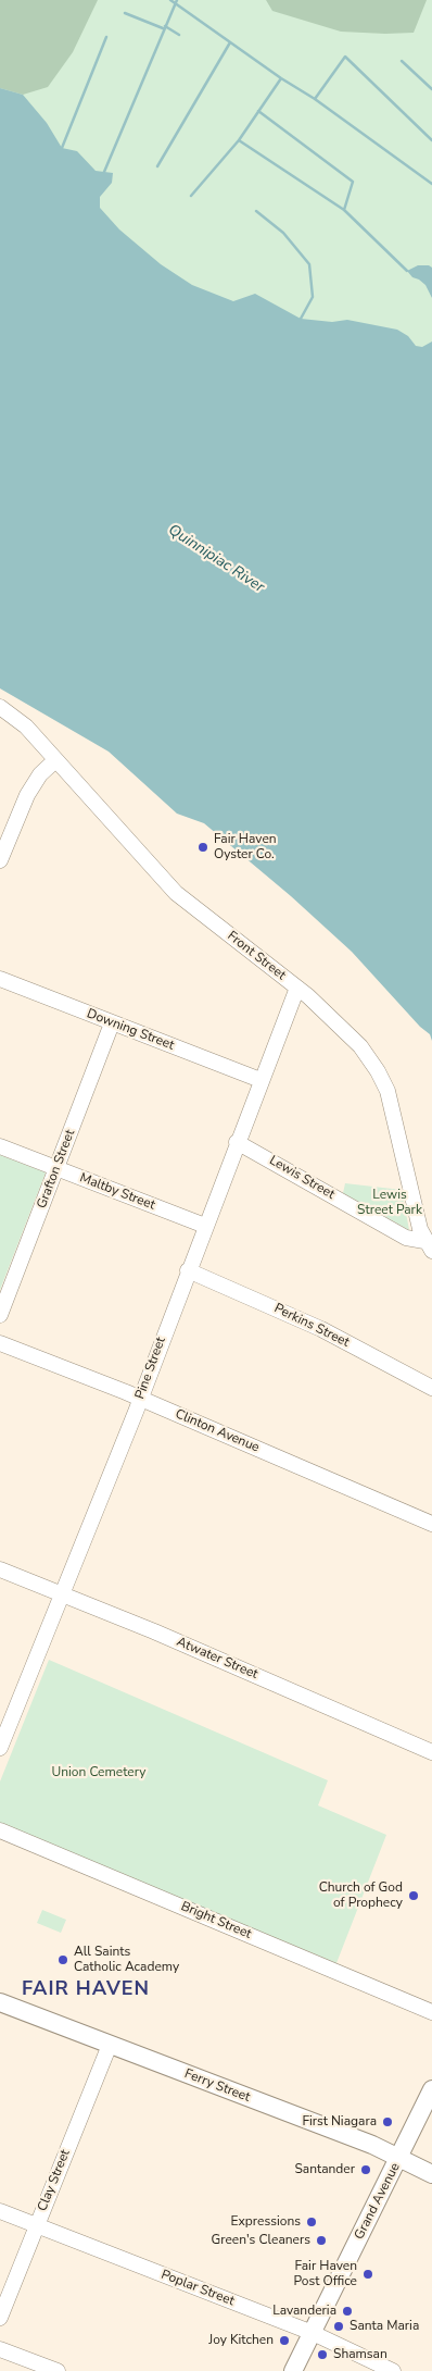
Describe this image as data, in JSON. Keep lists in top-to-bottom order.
{
  "streets": {
    "main road": ["Ferry Street", "Grand Avenue"],
    "street": [
      "Front Street",
      "Downing Street",
      "Grafton Street",
      "Lewis Street",
      "Maltby Street",
      "Perkins Street",
      "Pine Street",
      "Clinton Avenue",
      "Atwater Street",
      "Bright Street",
      "Clay Street",
      "Poplar Street"
    ]
  },
  "crossings": [
    ["Front Street", "Lewis Street"],
    ["Front Street", "Pine Street"],
    ["Downing Street", "Grafton Street"],
    ["Downing Street", "Pine Street"],
    ["Grafton Street", "Maltby Street"],
    ["Lewis Street", "Pine Street"],
    ["Maltby Street", "Pine Street"],
    ["Perkins Street", "Pine Street"],
    ["Pine Street", "Clinton Avenue"],
    ["Pine Street", "Atwater Street"],
    ["Ferry Street", "Clay Street"],
    ["Ferry Street", "Grand Avenue"],
    ["Clay Street", "Poplar Street"],
    ["Grand Avenue", "Poplar Street"]
  ],
  "districts": ["FAIR HAVEN"],
  "water": ["Quinnipiac River"],
  "parks": ["Lewis Street Park", "Union Cemetery"],
  "places": [
    "Fair Haven Oyster Co.",
    "Church of God of Prophecy",
    "All Saints Catholic Academy",
    "First Niagara",
    "Santander",
    "Expressions",
    "Green's Cleaners",
    "Fair Haven Post Office",
    "Lavanderia",
    "Santa Maria",
    "Joy Kitchen",
    "Shamsan"
  ]
}
